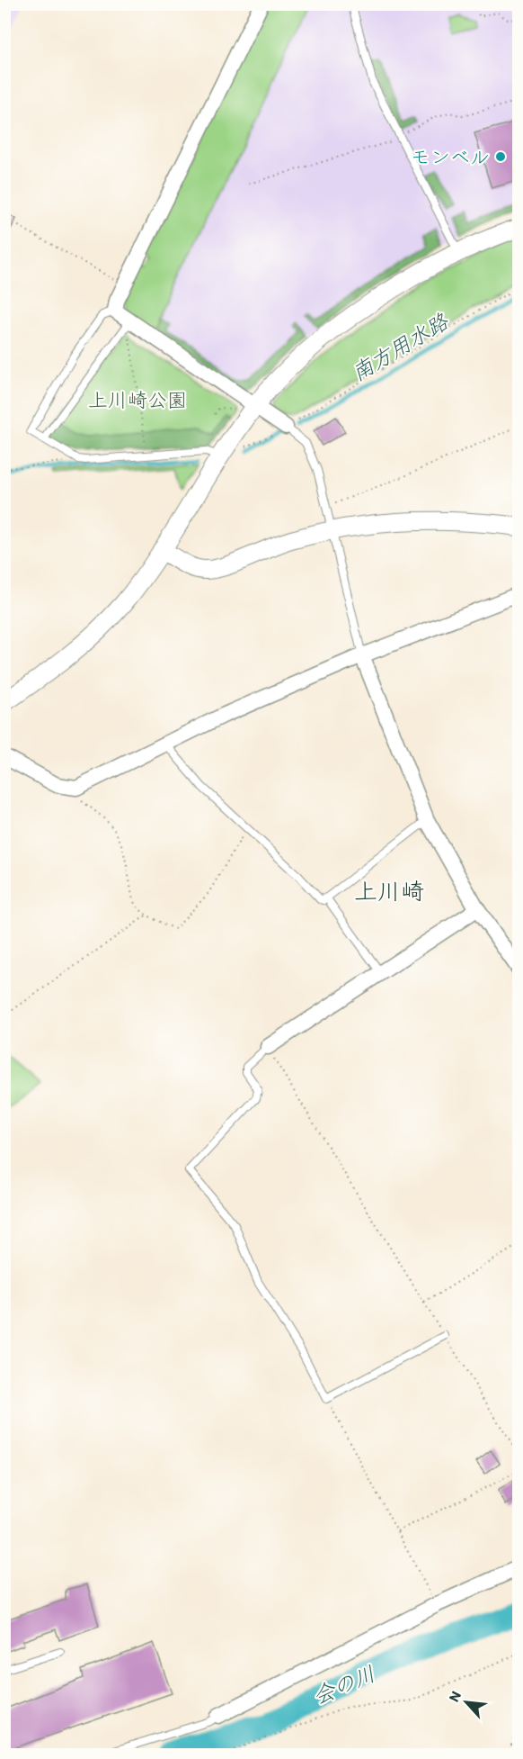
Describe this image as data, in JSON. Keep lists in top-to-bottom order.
{
  "districts": ["上川崎"],
  "water": ["南方用水路", "会の川"],
  "parks": ["上川崎公園"],
  "places": ["モンベル"],
  "north": "top left"
}
